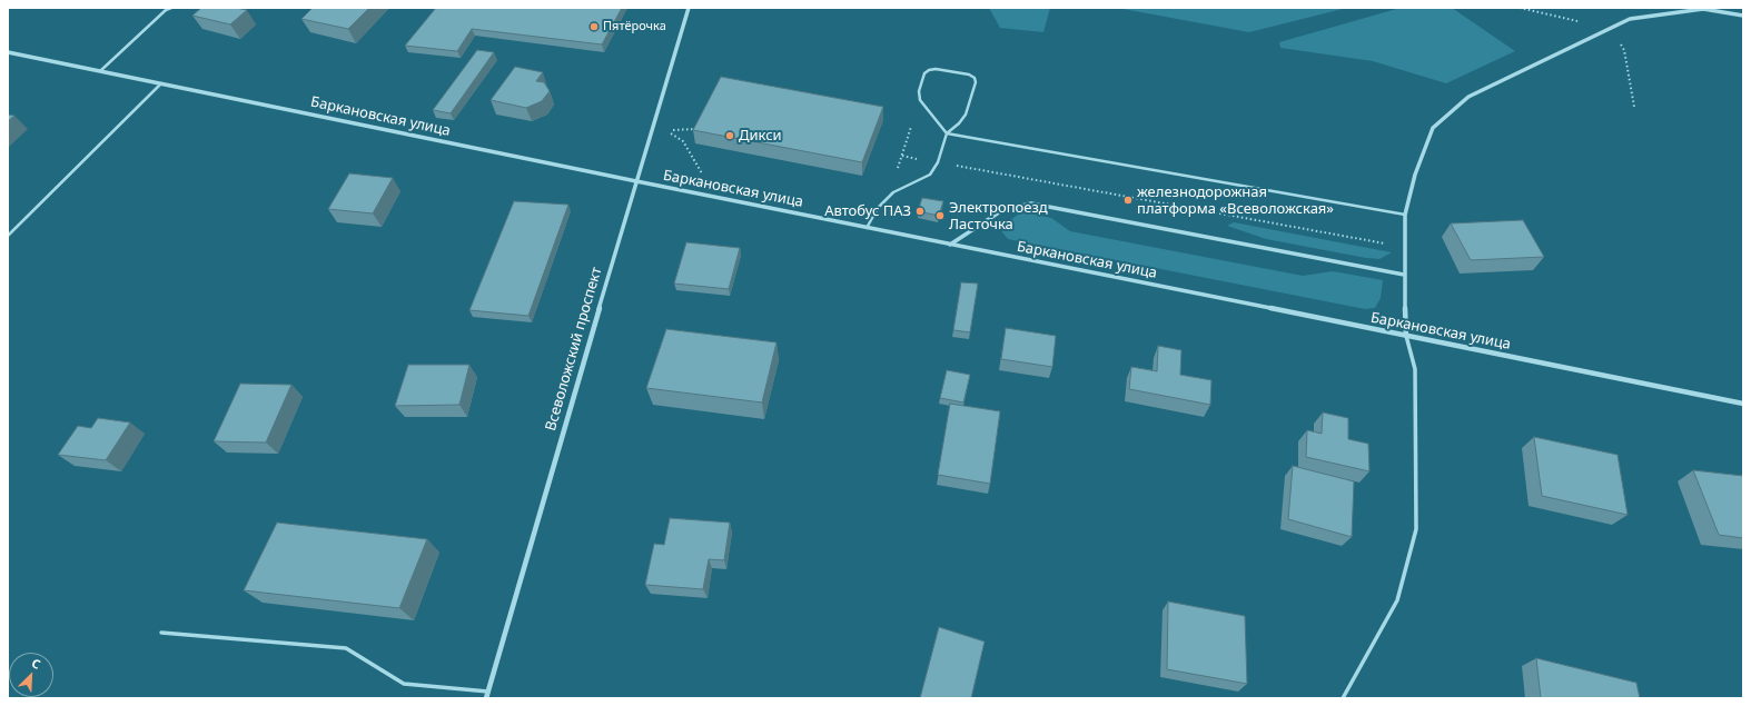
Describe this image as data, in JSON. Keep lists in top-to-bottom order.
{
  "streets": {
    "street": ["Баркановская улица", "Всеволожский проспект"]
  },
  "crossings": [
    ["Баркановская улица", "Всеволожский проспект"]
  ],
  "places": [
    "Пятёрочка",
    "Дикси",
    "железнодорожная платформа «Всеволожская»",
    "Автобус ПАЗ",
    "Электропоезд Ласточка"
  ],
  "north": "top right"
}
